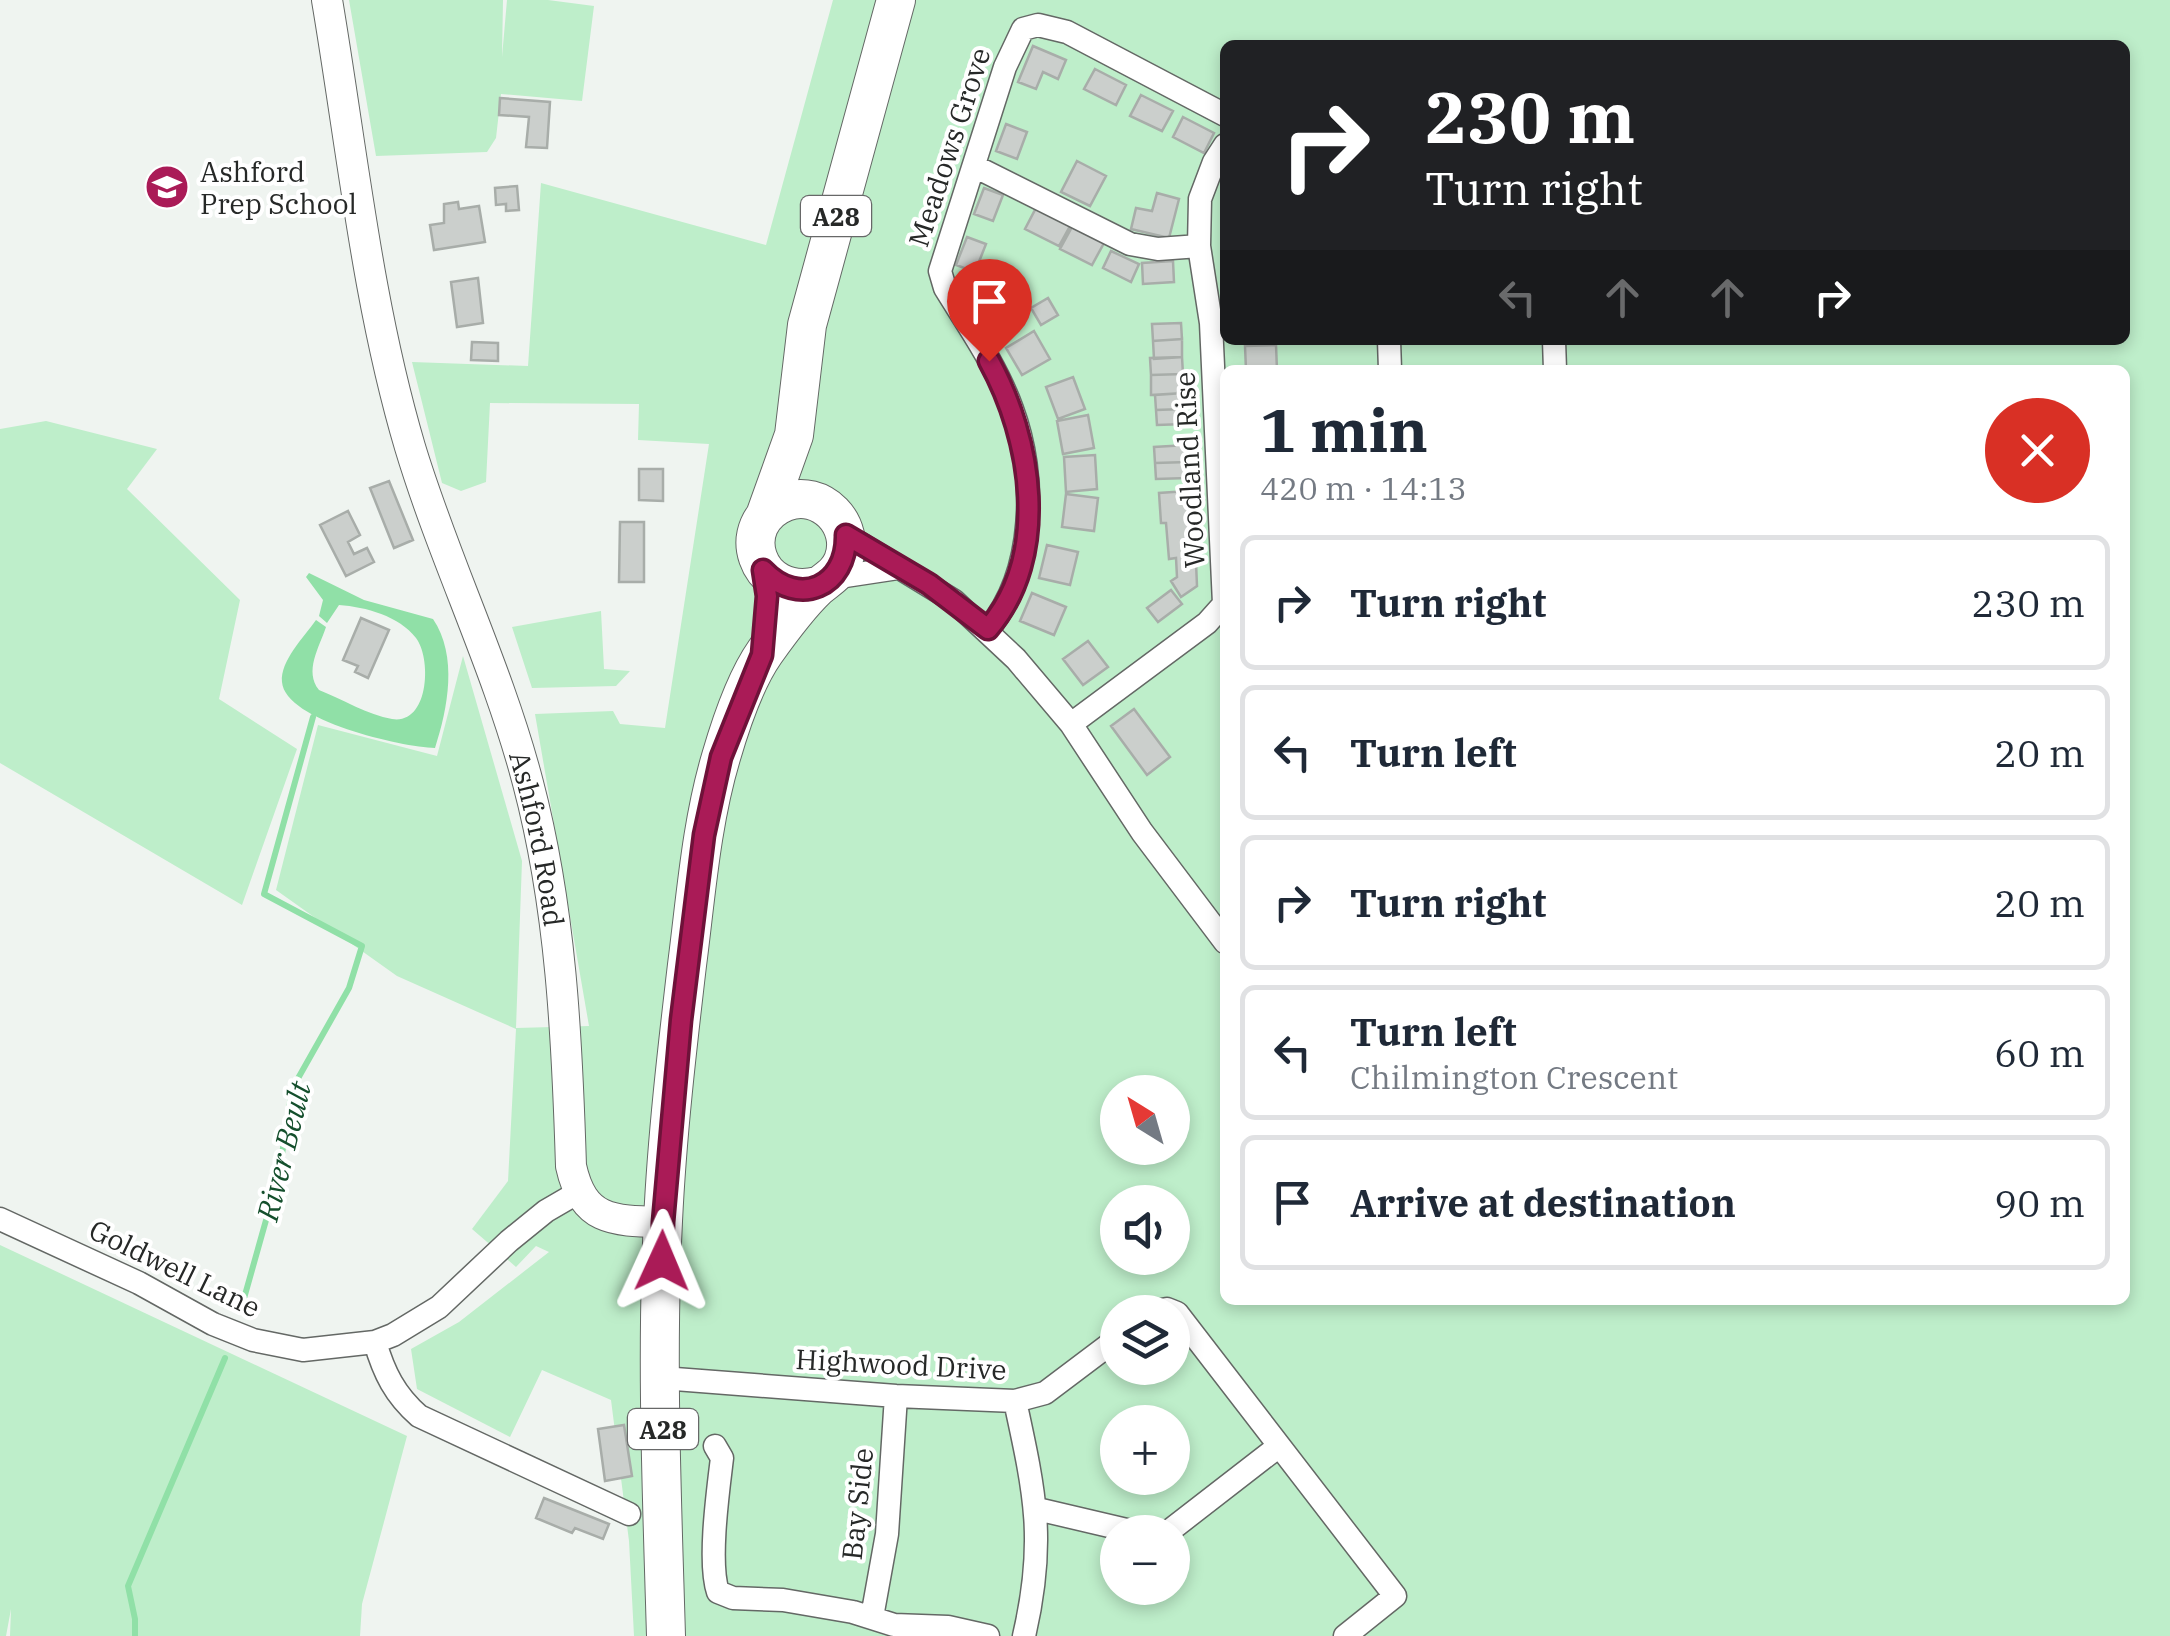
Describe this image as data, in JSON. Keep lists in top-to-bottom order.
{
  "streets": {
    "main road": ["A28"],
    "street": [
      "Meadows Grove",
      "Woodland Rise",
      "Ashford Road",
      "Goldwell Lane",
      "Highwood Drive",
      "Bay Side"
    ]
  },
  "crossings": [
    ["A28", "Highwood Drive"],
    ["Ashford Road", "Goldwell Lane"],
    ["Highwood Drive", "Bay Side"]
  ],
  "water": ["River Beult"],
  "places": {
    "school or university": ["Ashford Prep School"]
  },
  "north": "top left",
  "page": {
    "turn": ["230 m", "Turn right"],
    "heading": ["1 min", "420 m · 14:13"],
    "list": [
      {
        "name": "Turn right",
        "value": "230 m"
      },
      {
        "name": "Turn left",
        "value": "20 m"
      },
      {
        "name": "Turn right",
        "value": "20 m"
      },
      {
        "name": "Turn left",
        "note": "Chilmington Crescent",
        "value": "60 m"
      },
      {
        "name": "Arrive at destination",
        "value": "90 m"
      }
    ],
    "map_buttons": ["+", "−"]
  }
}
